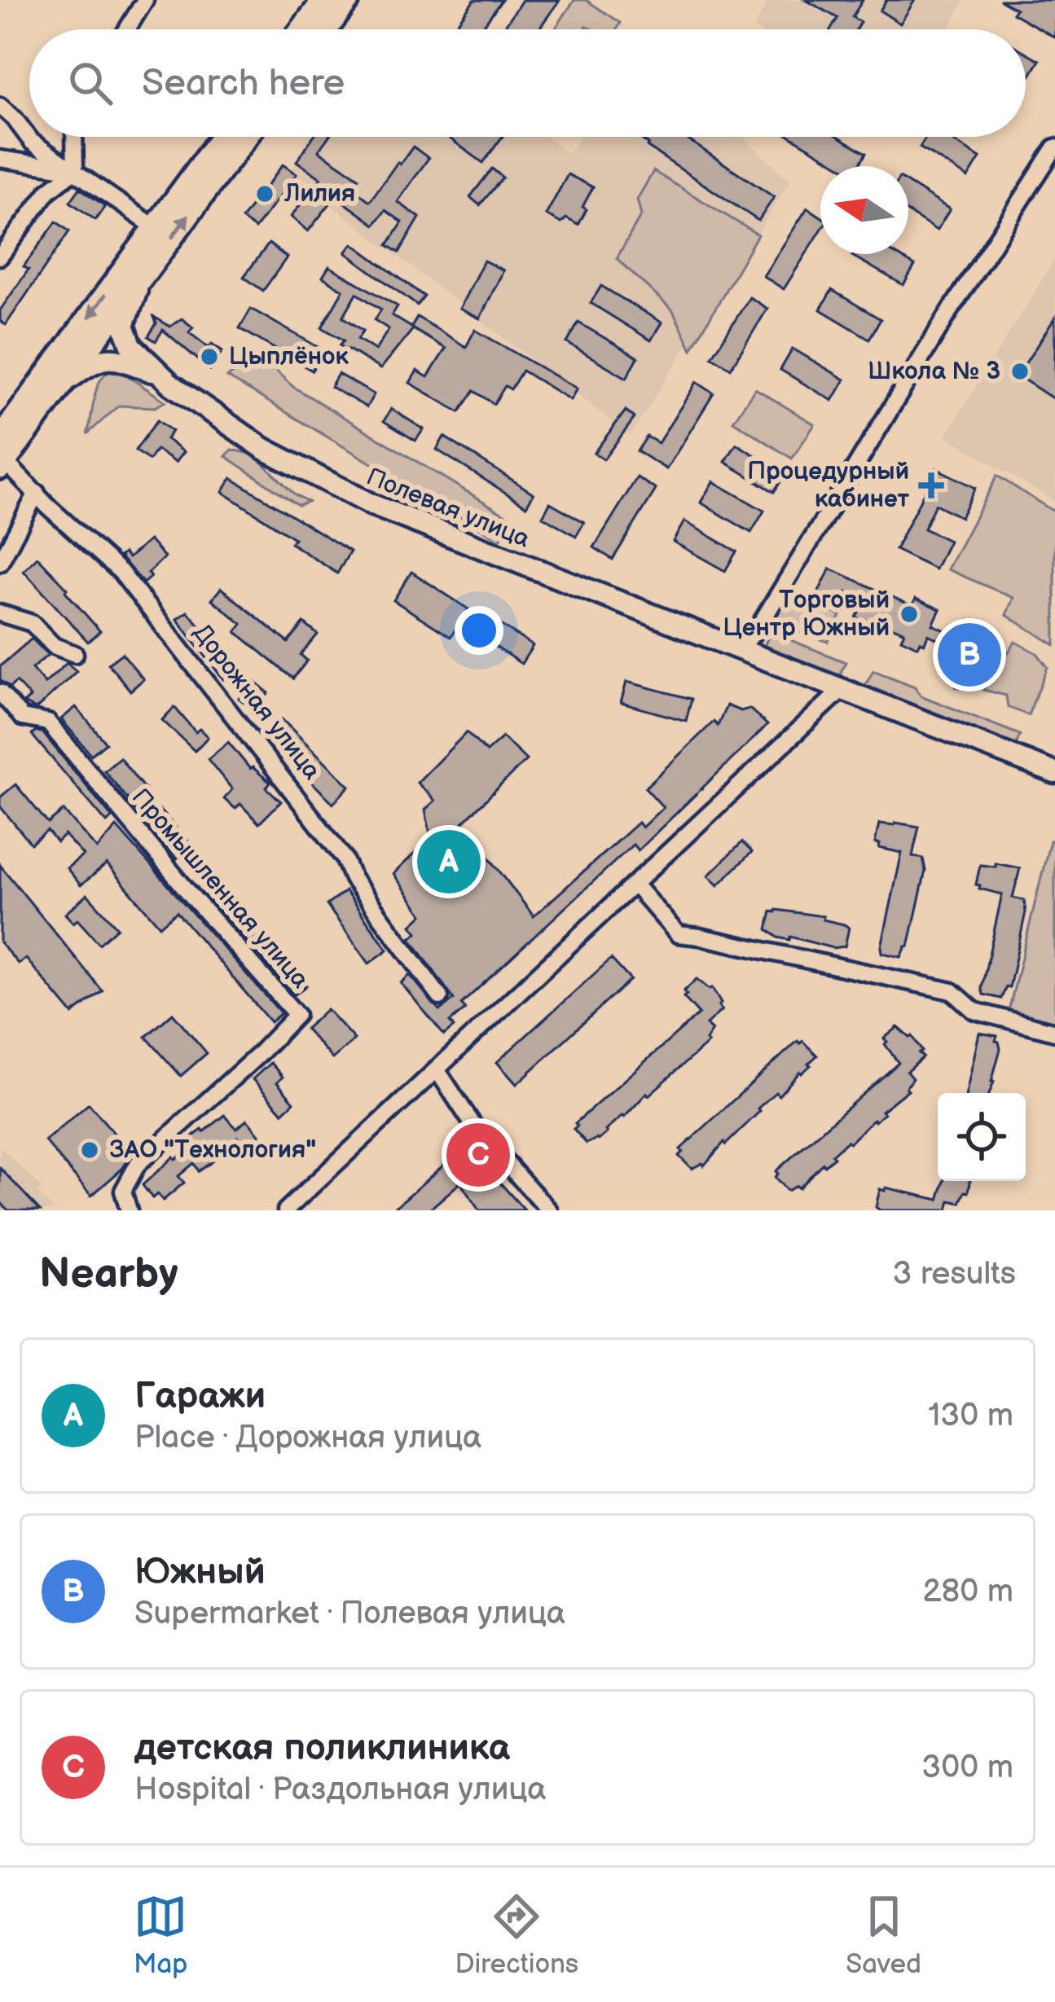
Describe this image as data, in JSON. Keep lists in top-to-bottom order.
{
  "streets": {
    "main road": ["Полевая улица"],
    "street": ["Дорожная улица", "Промышленная улица"]
  },
  "places": {
    "other": [
      "Лилия",
      "Цыплёнок",
      "Школа № 3",
      "Торговый Центр Южный",
      "ЗАО \"Технология\""
    ],
    "health": ["Процедурный кабинет"]
  },
  "north": "left",
  "page": {
    "search": "Search here",
    "pins": ["B", "A", "C"],
    "heading": ["Nearby", "3 results"],
    "list": [
      {
        "mark": "A",
        "name": "Гаражи",
        "note": "Place · Дорожная улица",
        "value": "130 m"
      },
      {
        "mark": "B",
        "name": "Южный",
        "note": "Supermarket · Полевая улица",
        "value": "280 m"
      },
      {
        "mark": "C",
        "name": "детская поликлиника",
        "note": "Hospital · Раздольная улица",
        "value": "300 m"
      }
    ],
    "nav": ["Map", "Directions", "Saved"]
  }
}
